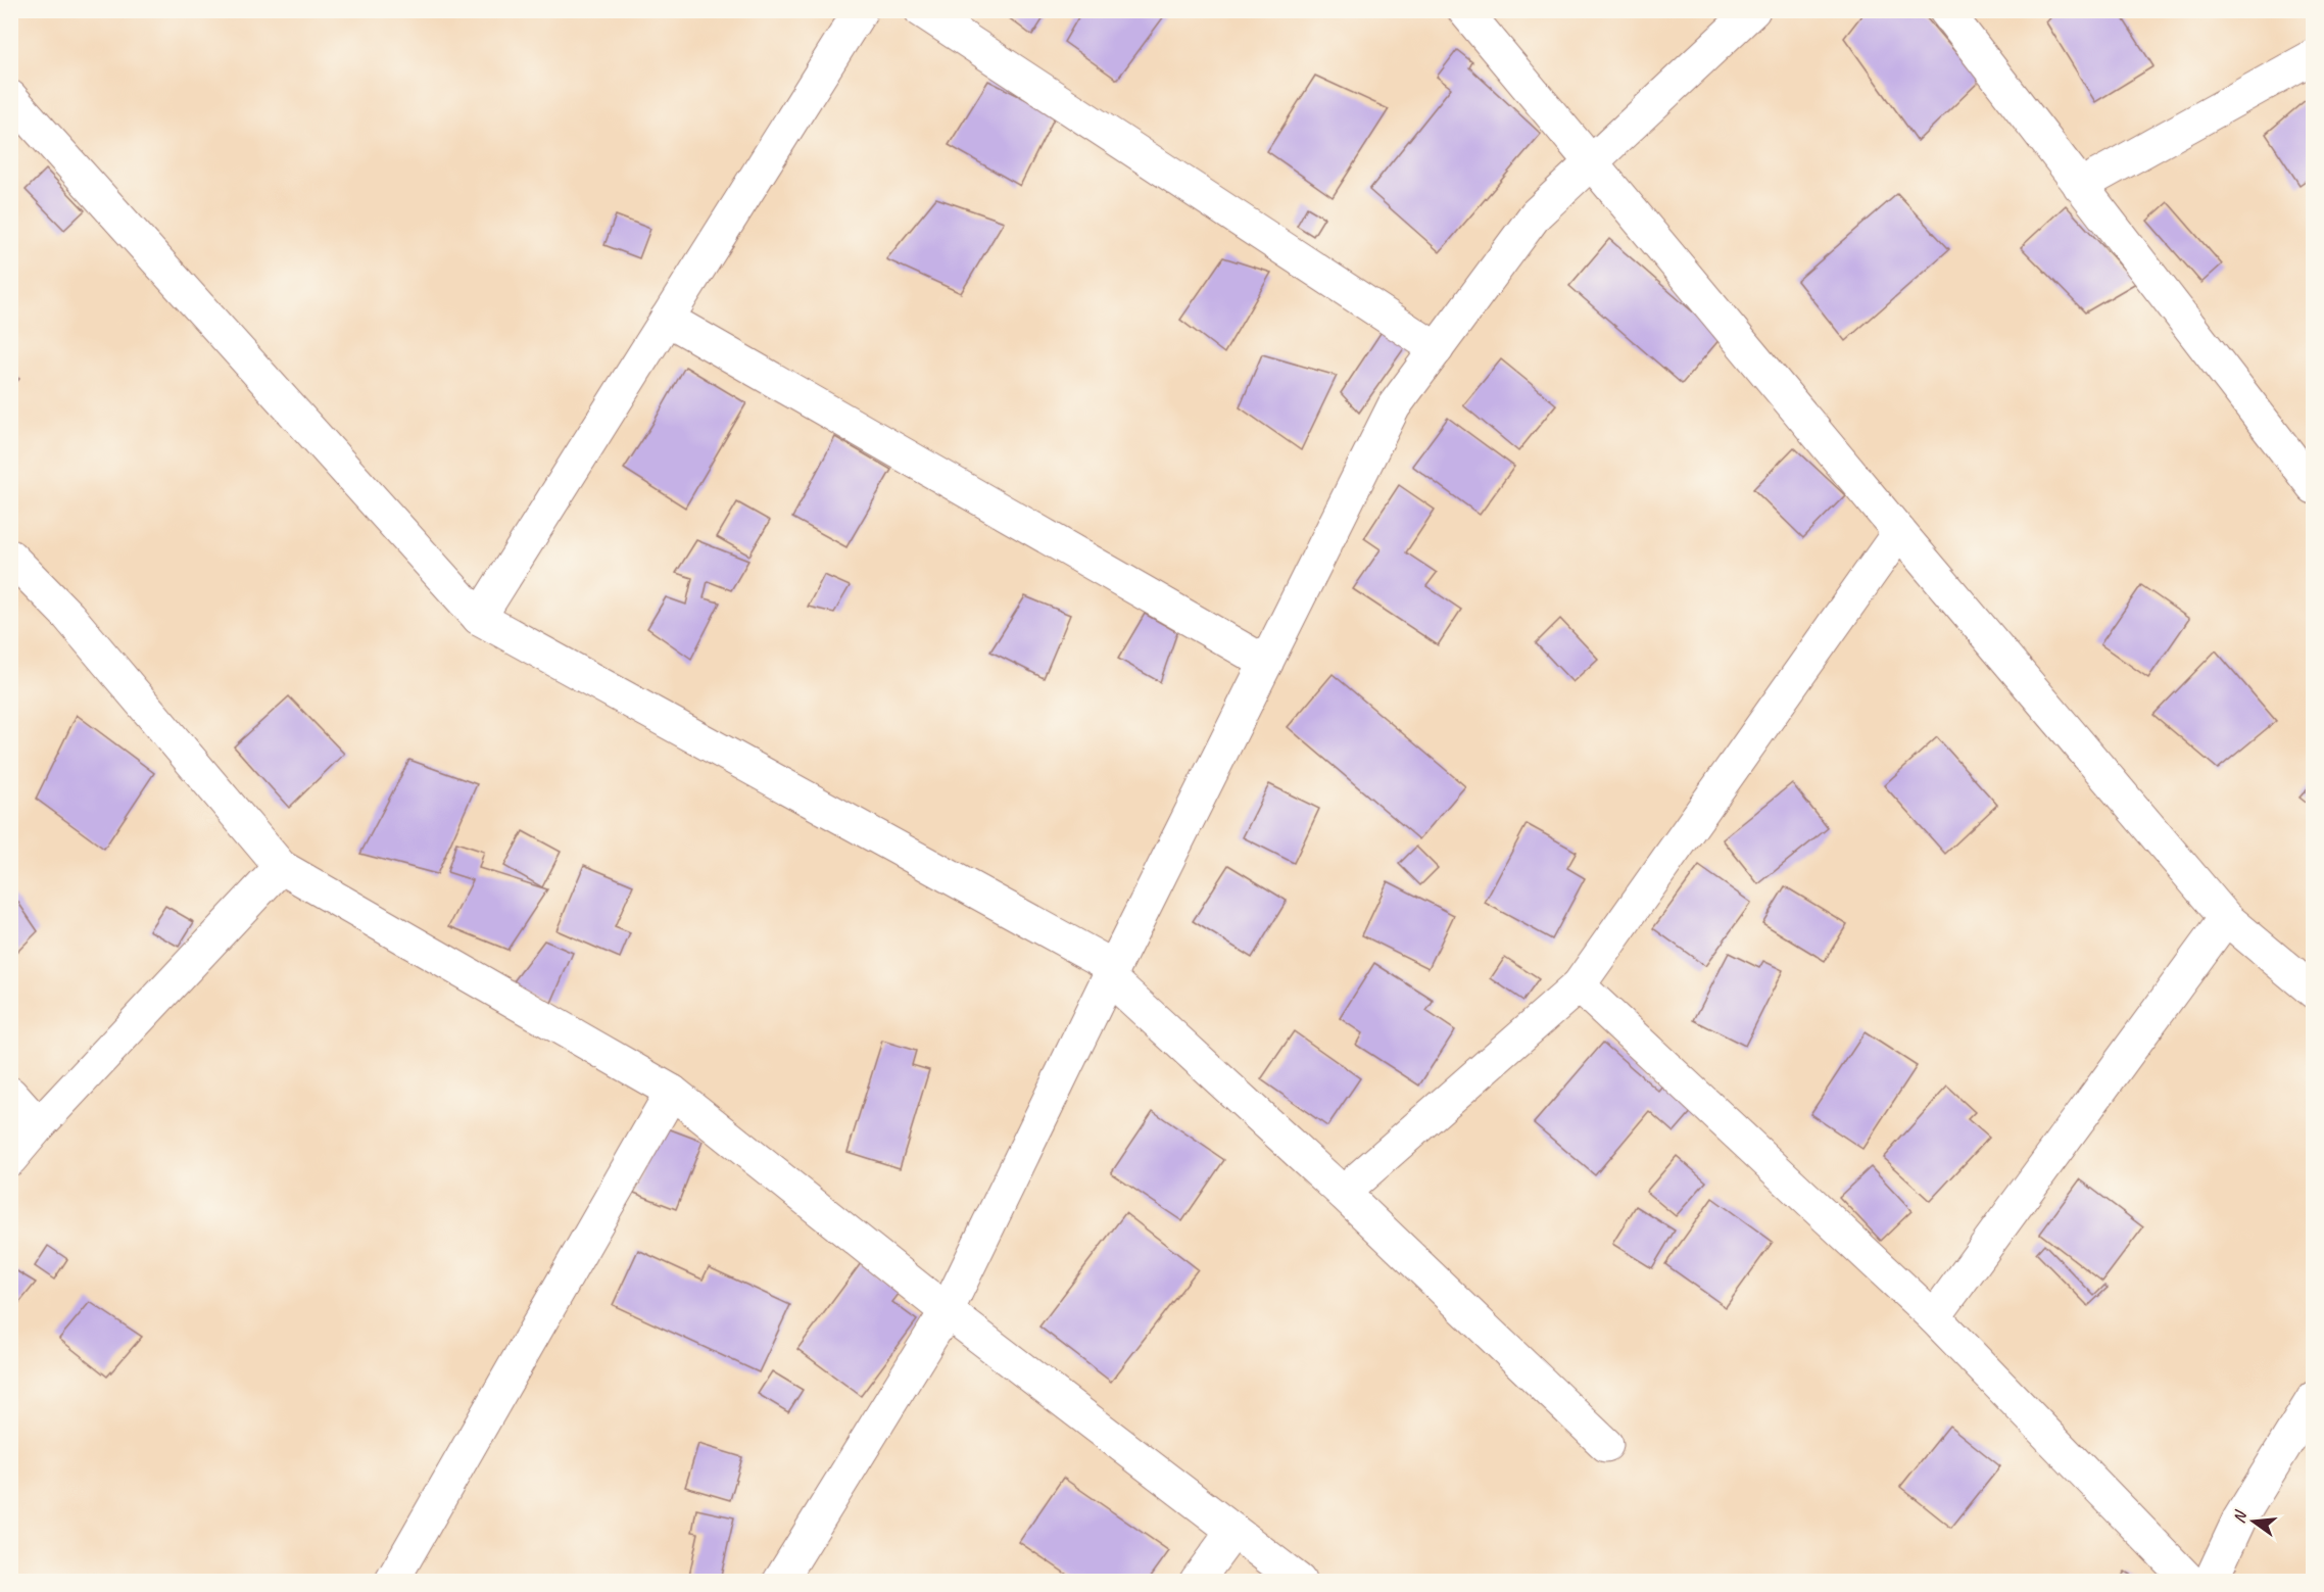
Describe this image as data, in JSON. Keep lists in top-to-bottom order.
{
  "north": "left"
}
